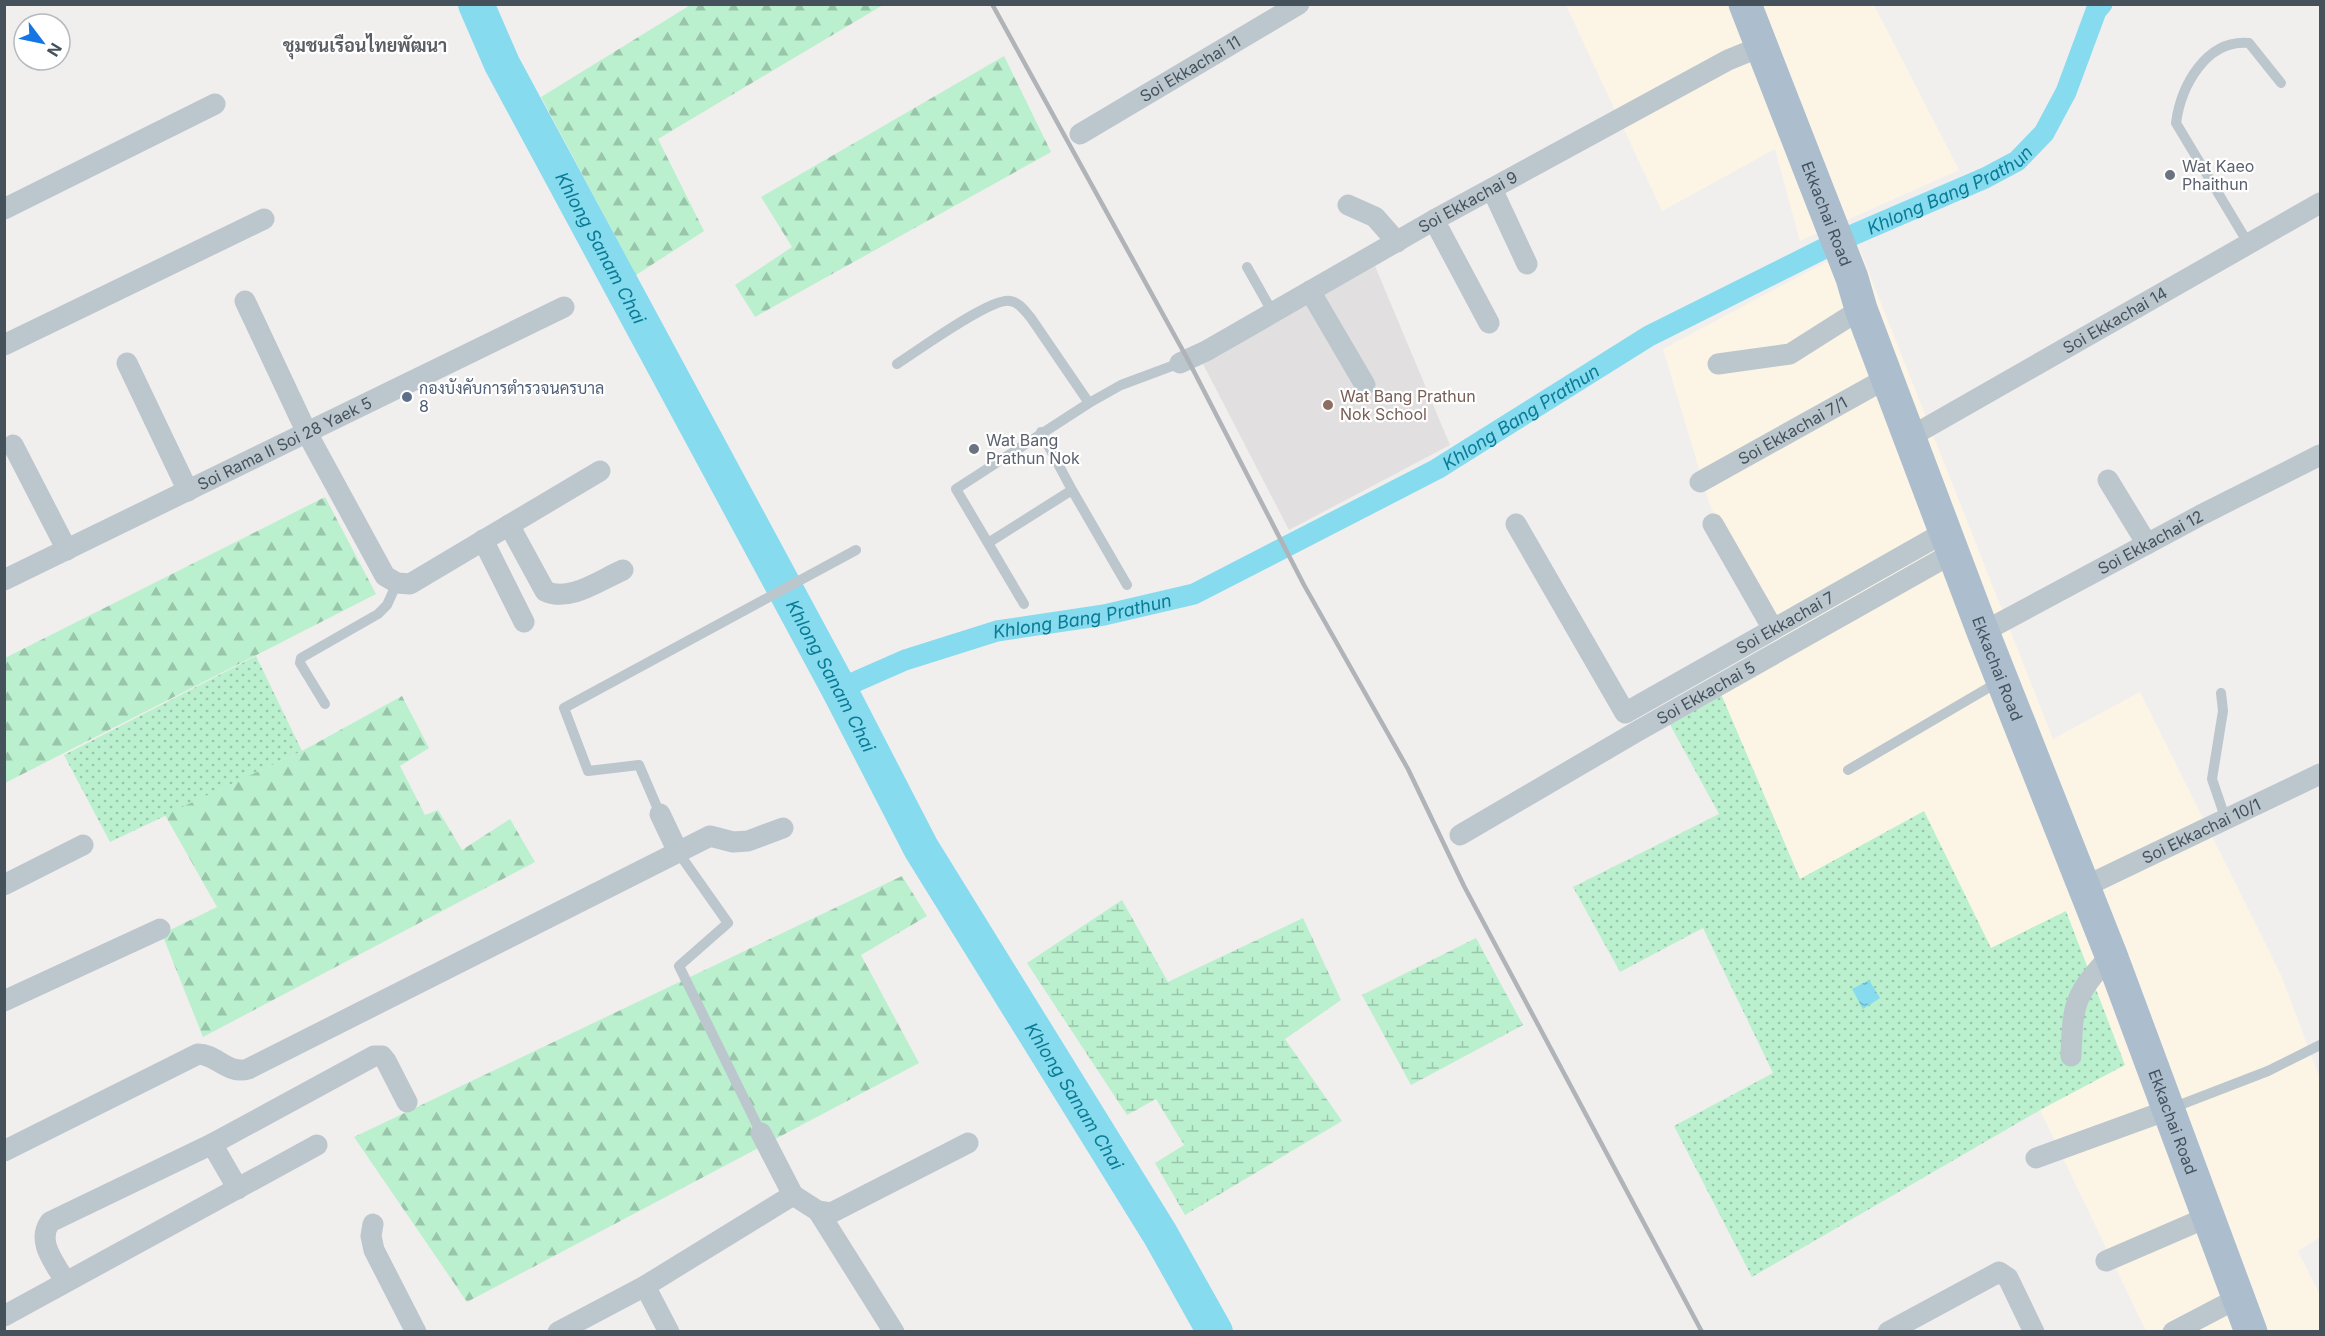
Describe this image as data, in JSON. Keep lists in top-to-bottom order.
{
  "streets": {
    "main road": ["Ekkachai Road"],
    "street": [
      "Soi Ekkachai 11",
      "Soi Ekkachai 9",
      "Soi Ekkachai 14",
      "Soi Ekkachai 7/1",
      "Soi Rama II Soi 28 Yaek 5",
      "Soi Ekkachai 12",
      "Soi Ekkachai 7",
      "Soi Ekkachai 5",
      "Soi Ekkachai 10/1"
    ]
  },
  "crossings": [
    ["Soi Ekkachai 9", "Ekkachai Road"],
    ["Ekkachai Road", "Soi Ekkachai 14"],
    ["Ekkachai Road", "Soi Ekkachai 7/1"],
    ["Ekkachai Road", "Soi Ekkachai 12"],
    ["Ekkachai Road", "Soi Ekkachai 7"],
    ["Ekkachai Road", "Soi Ekkachai 5"],
    ["Ekkachai Road", "Soi Ekkachai 10/1"],
    ["Soi Ekkachai 7", "Soi Ekkachai 5"]
  ],
  "districts": ["ชุมชนเรือนไทยพัฒนา"],
  "water": ["Khlong Bang Prathun", "Khlong Sanam Chai"],
  "places": [
    "Wat Kaeo Phaithun",
    "กองบังคับการตำรวจนครบาล 8",
    "Wat Bang Prathun Nok School",
    "Wat Bang Prathun Nok"
  ],
  "north": "bottom right"
}
